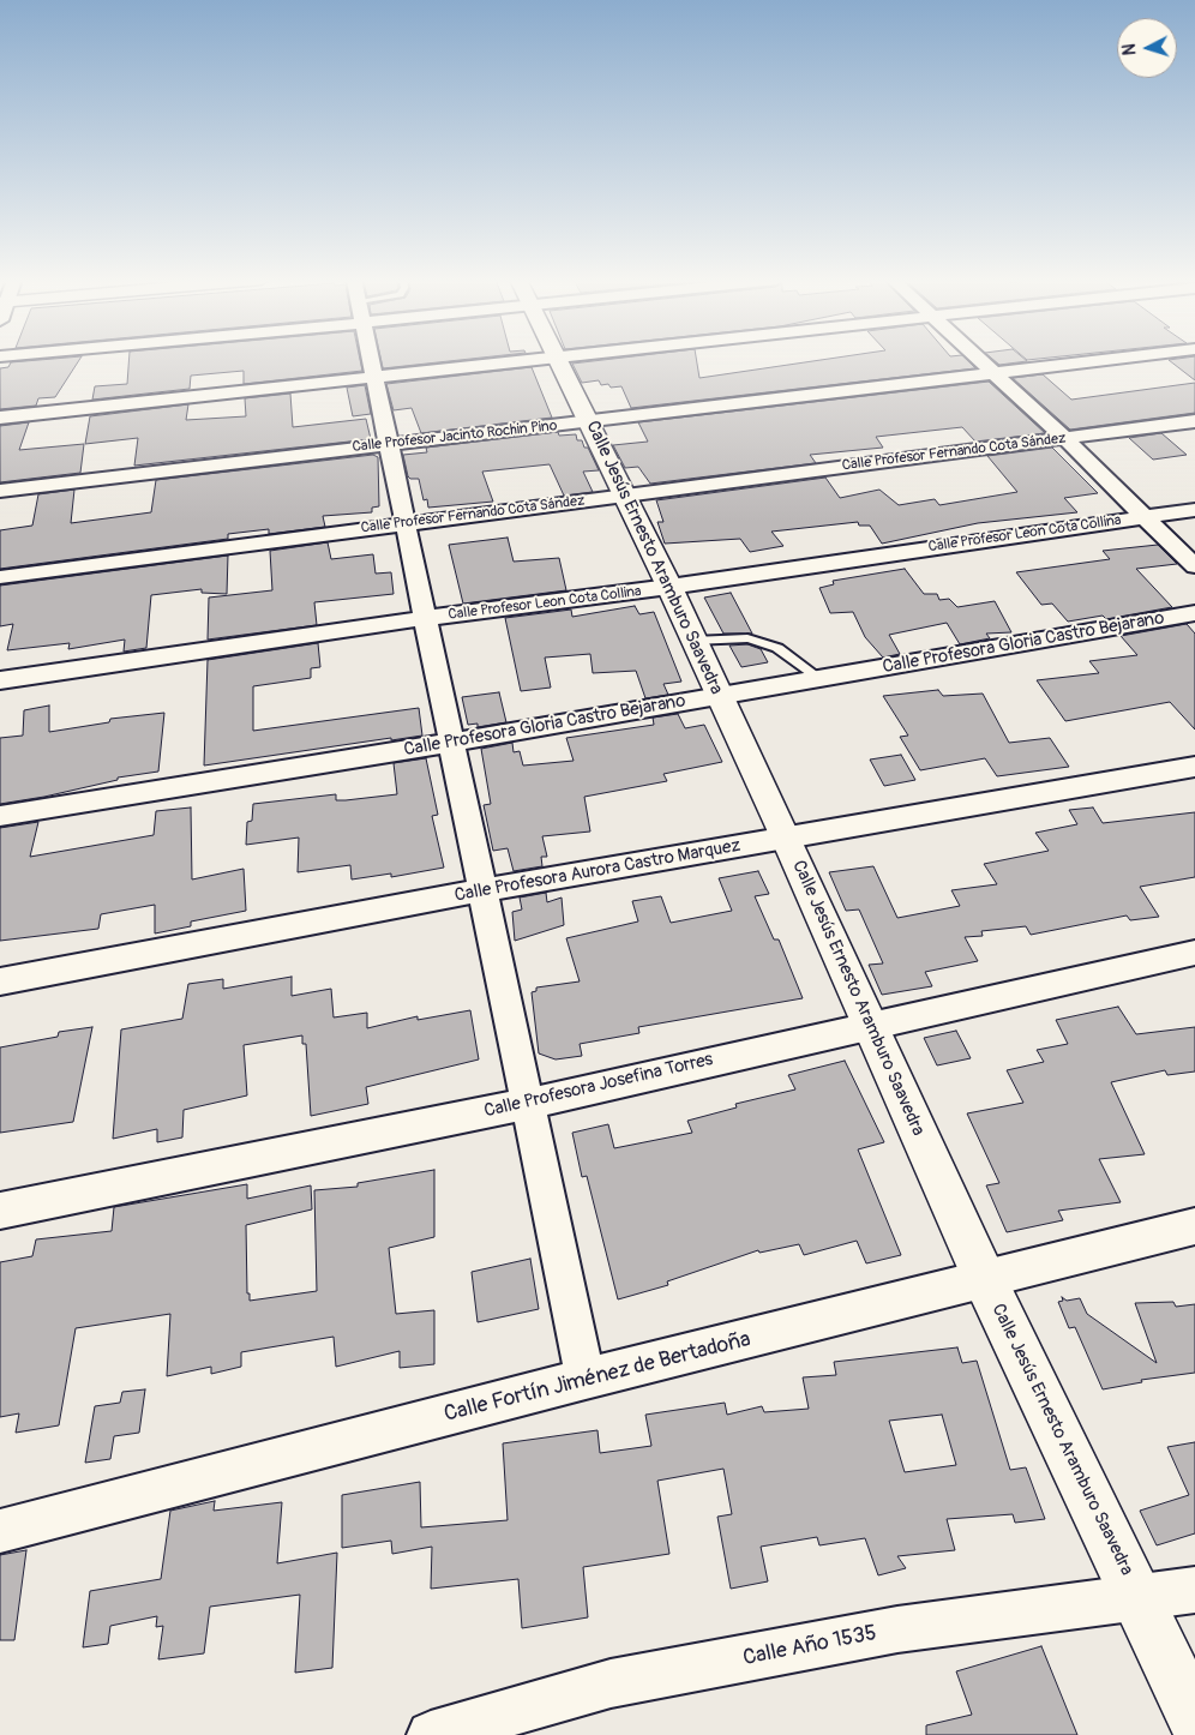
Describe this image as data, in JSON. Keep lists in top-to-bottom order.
{
  "streets": {
    "street": [
      "Calle Profesor Jacinto Rochin Pino",
      "Calle Profesor Fernando Cota Sández",
      "Calle Profesor Leon Cota Collina",
      "Calle Jesús Ernesto Aramburo Saavedra",
      "Calle Profesora Gloria Castro Bejarano",
      "Calle Profesora Aurora Castro Marquez",
      "Calle Profesora Josefina Torres",
      "Calle Fortín Jiménez de Bertadoña",
      "Calle Año 1535"
    ]
  },
  "crossings": [
    ["Calle Profesor Jacinto Rochin Pino", "Calle Jesús Ernesto Aramburo Saavedra"],
    ["Calle Profesor Fernando Cota Sández", "Calle Jesús Ernesto Aramburo Saavedra"],
    ["Calle Profesor Leon Cota Collina", "Calle Jesús Ernesto Aramburo Saavedra"],
    ["Calle Jesús Ernesto Aramburo Saavedra", "Calle Profesora Gloria Castro Bejarano"],
    ["Calle Jesús Ernesto Aramburo Saavedra", "Calle Profesora Aurora Castro Marquez"],
    ["Calle Jesús Ernesto Aramburo Saavedra", "Calle Profesora Josefina Torres"],
    ["Calle Jesús Ernesto Aramburo Saavedra", "Calle Fortín Jiménez de Bertadoña"],
    ["Calle Jesús Ernesto Aramburo Saavedra", "Calle Año 1535"]
  ],
  "north": "left"
}
